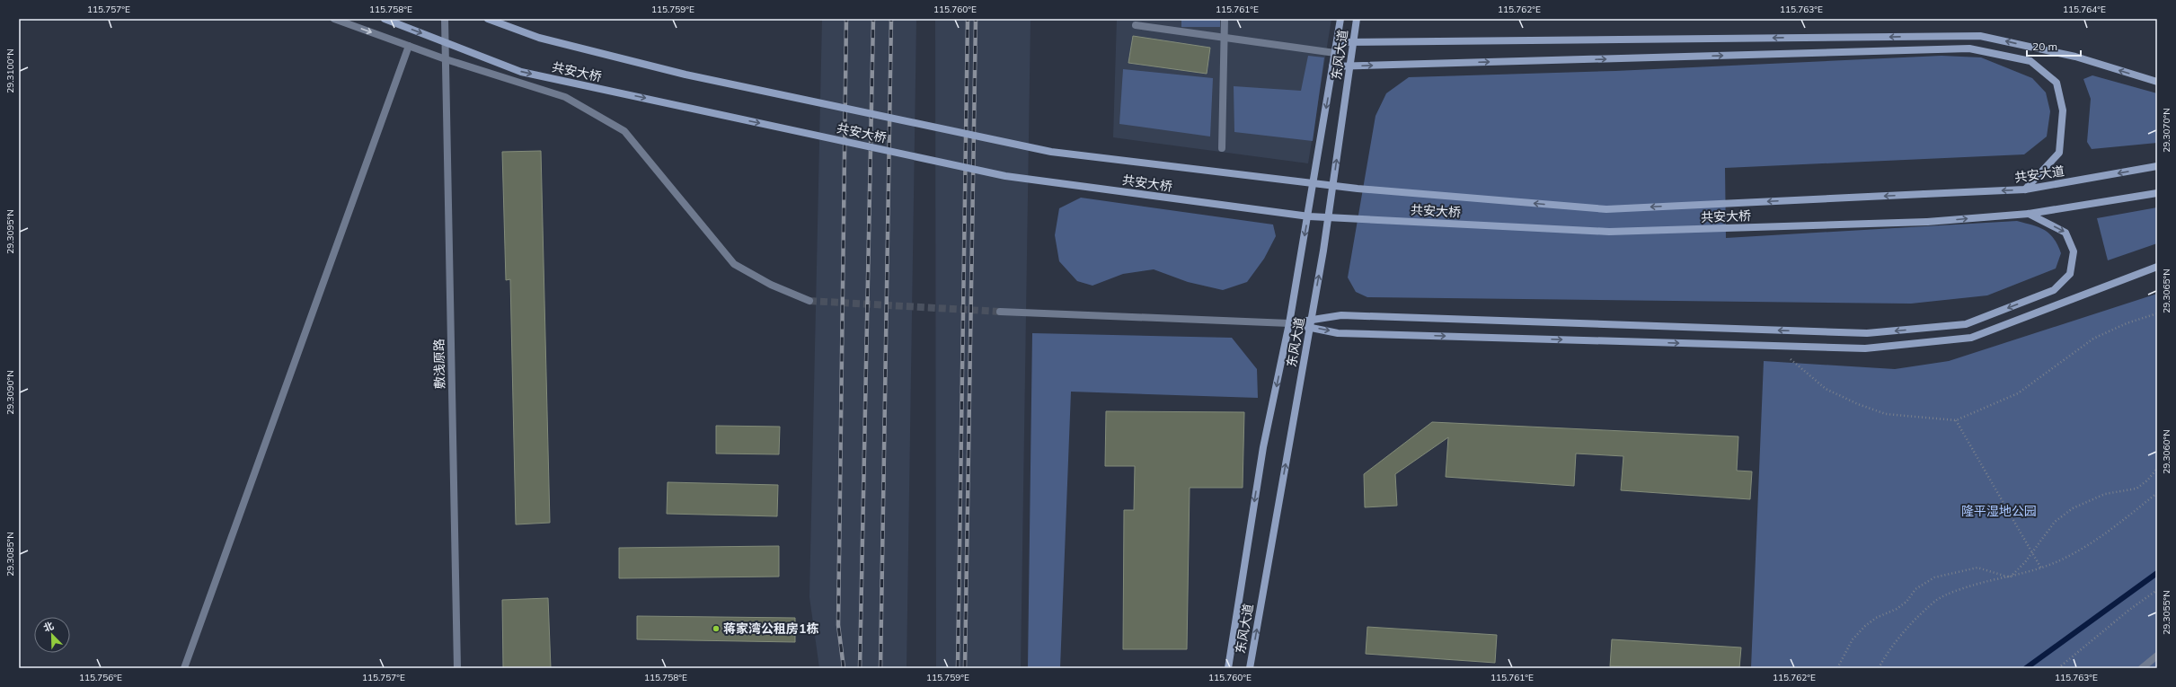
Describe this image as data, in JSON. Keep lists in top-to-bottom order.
{
  "streets": {
    "main road": ["东风大道", "共安大桥", "共安大道"],
    "street": ["敷浅原路"]
  },
  "crossings": [
    ["共安大桥", "共安大道"]
  ],
  "one_way": ["共安大道"],
  "parks": ["隆平湿地公园"],
  "places": ["蒋家湾公租房1栋"],
  "scale_bar": "20 m",
  "north": "top left",
  "coordinates": [
    "115.757°E",
    "115.758°E",
    "115.759°E",
    "115.760°E",
    "115.761°E",
    "115.762°E",
    "115.763°E",
    "115.764°E",
    "29.3100°N",
    "29.3070°N",
    "29.3095°N",
    "29.3065°N",
    "29.3090°N",
    "29.3060°N",
    "29.3085°N",
    "29.3055°N",
    "115.756°E"
  ]
}
